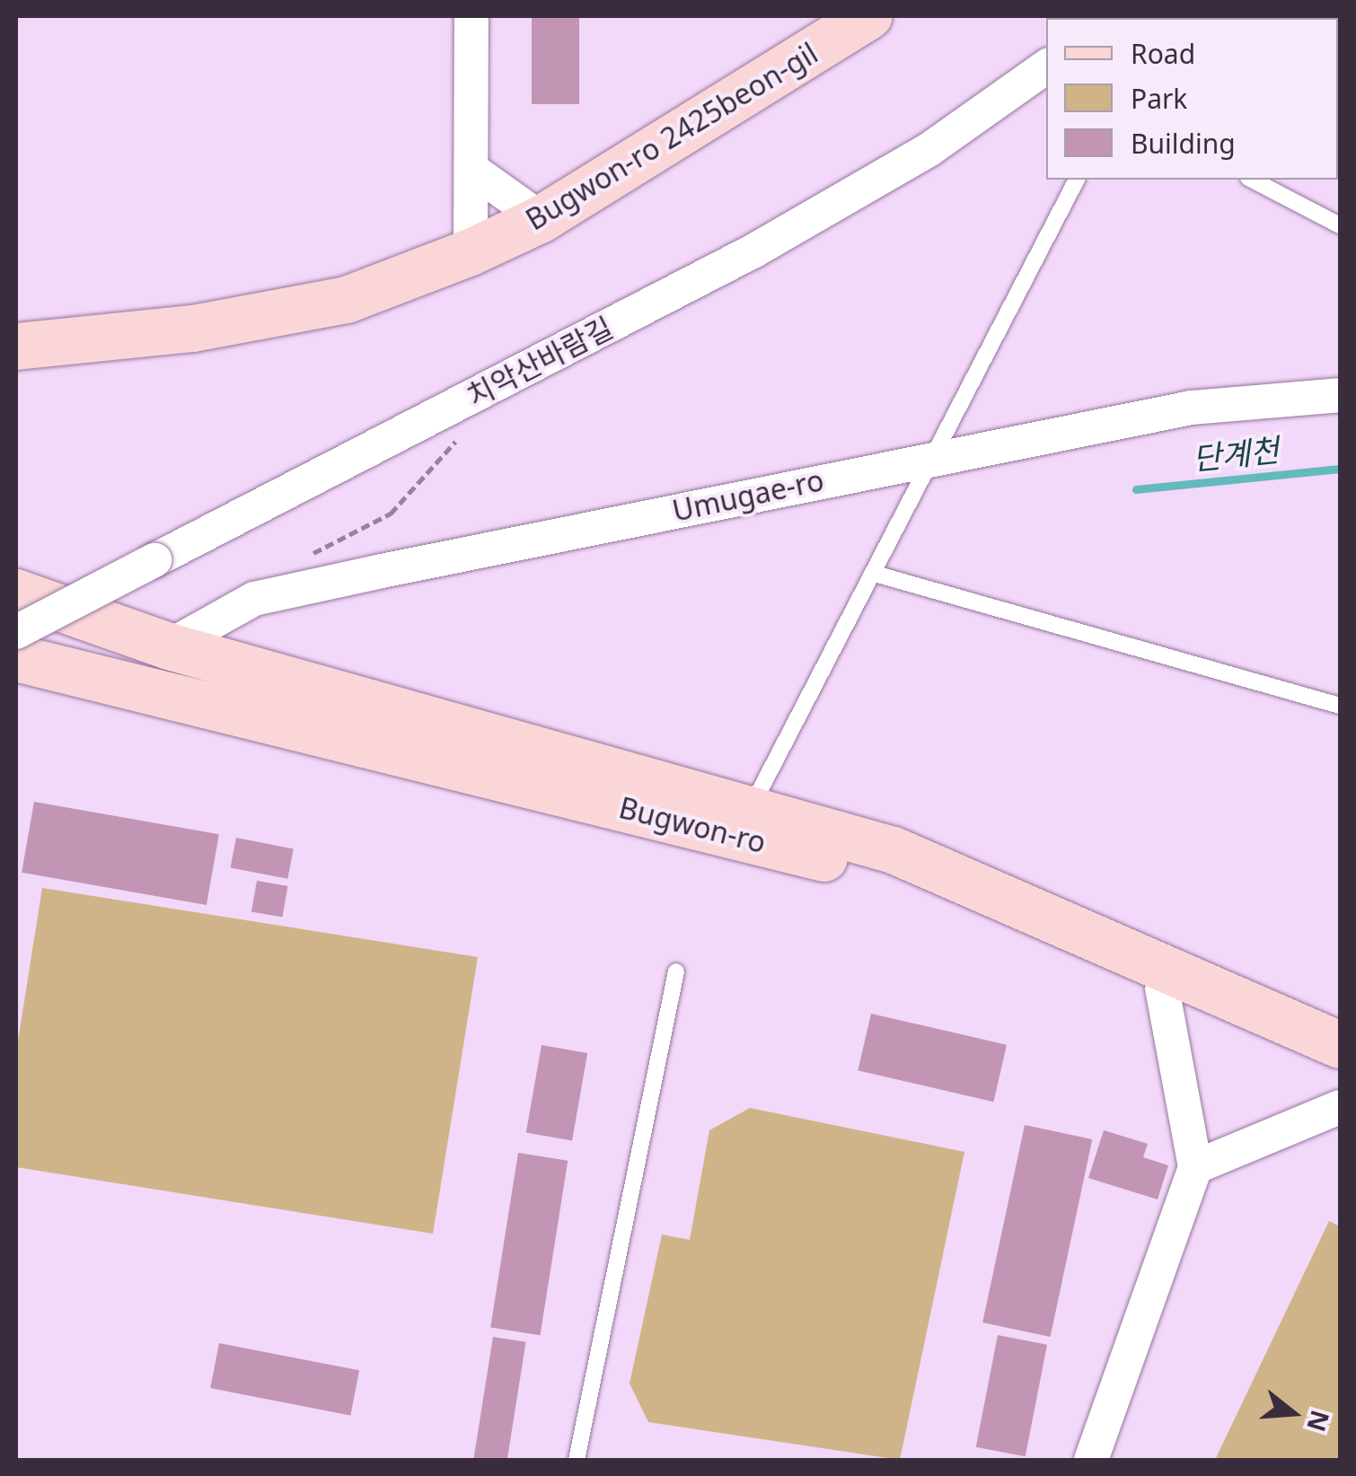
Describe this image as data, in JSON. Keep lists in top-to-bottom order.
{
  "streets": {
    "street": [
      "Bugwon-ro 2425beon-gil",
      "치악산바람길",
      "Umugae-ro",
      "Bugwon-ro"
    ]
  },
  "crossings": [
    ["Umugae-ro", "Bugwon-ro"]
  ],
  "water": ["단계천"],
  "legend": ["Road", "Park", "Building"],
  "north": "right"
}
